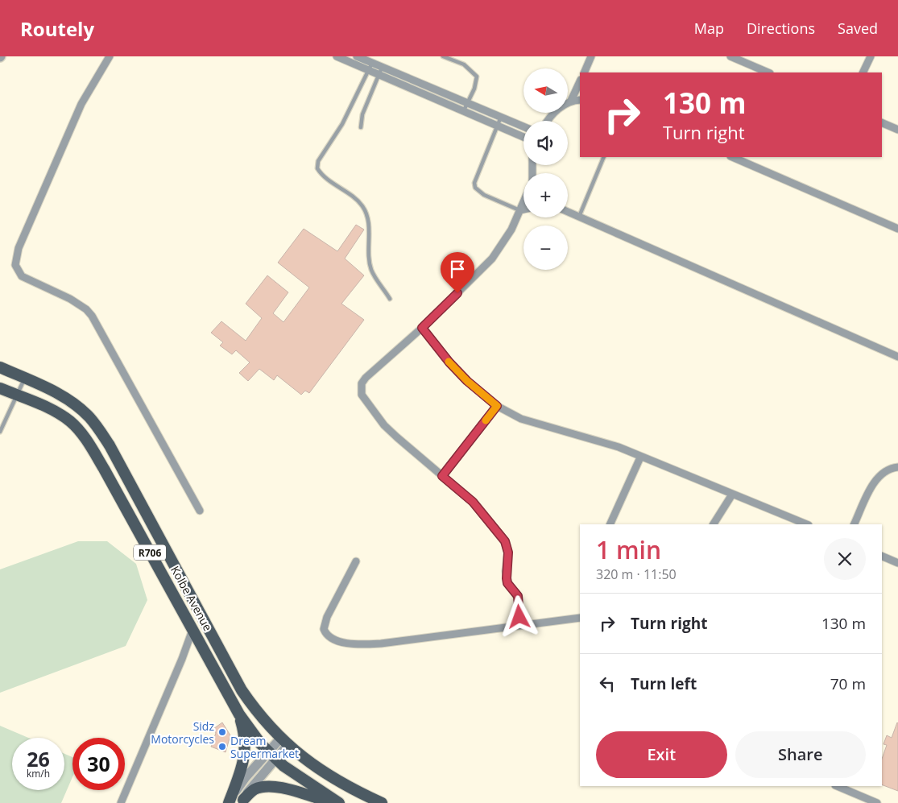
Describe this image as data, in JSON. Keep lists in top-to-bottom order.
{
  "streets": {
    "main road": ["R706", "Kolbe Avenue"]
  },
  "places": ["Sidz Motorcycles", "Dream Supermarket"],
  "north": "left",
  "page": {
    "header": "Routely",
    "nav": ["Map", "Directions", "Saved"],
    "map_buttons": ["+", "−"],
    "turn": ["130 m", "Turn right"],
    "heading": ["1 min", "320 m · 11:50"],
    "list": [
      {
        "name": "Turn right",
        "value": "130 m"
      },
      {
        "name": "Turn left",
        "value": "70 m"
      }
    ],
    "buttons": ["Exit", "Share"],
    "speed": "26 km/h",
    "limit": "30"
  }
}
